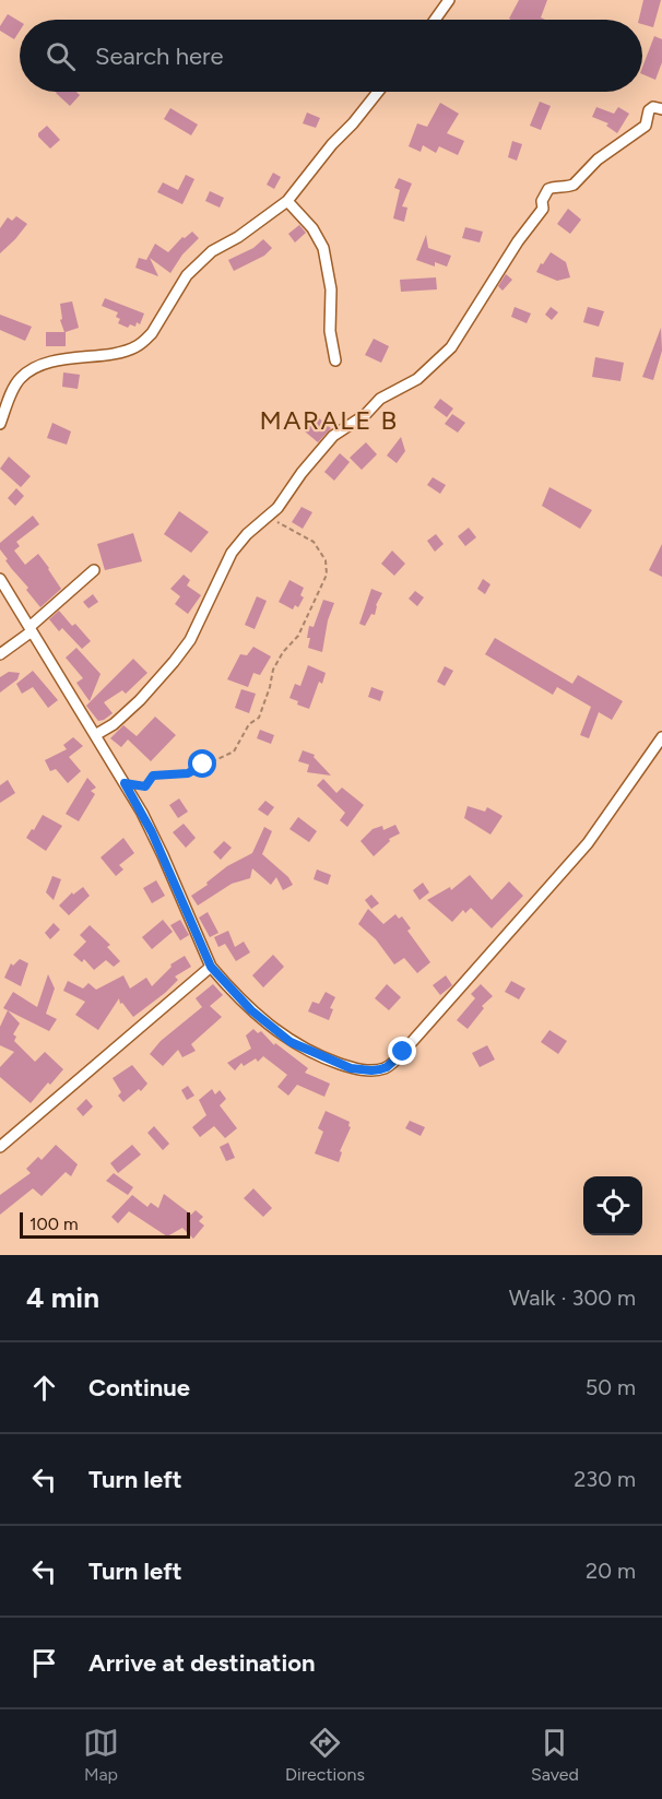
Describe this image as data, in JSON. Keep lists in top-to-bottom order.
{
  "districts": ["MARALE B"],
  "scale_bar": "100 m",
  "page": {
    "search": "Search here",
    "scale": "100 m",
    "heading": ["4 min", "Walk · 300 m"],
    "list": [
      ["Continue", "50 m"],
      ["Turn left", "230 m"],
      ["Turn left", "20 m"],
      "Arrive at destination"
    ],
    "nav": ["Map", "Directions", "Saved"]
  }
}
